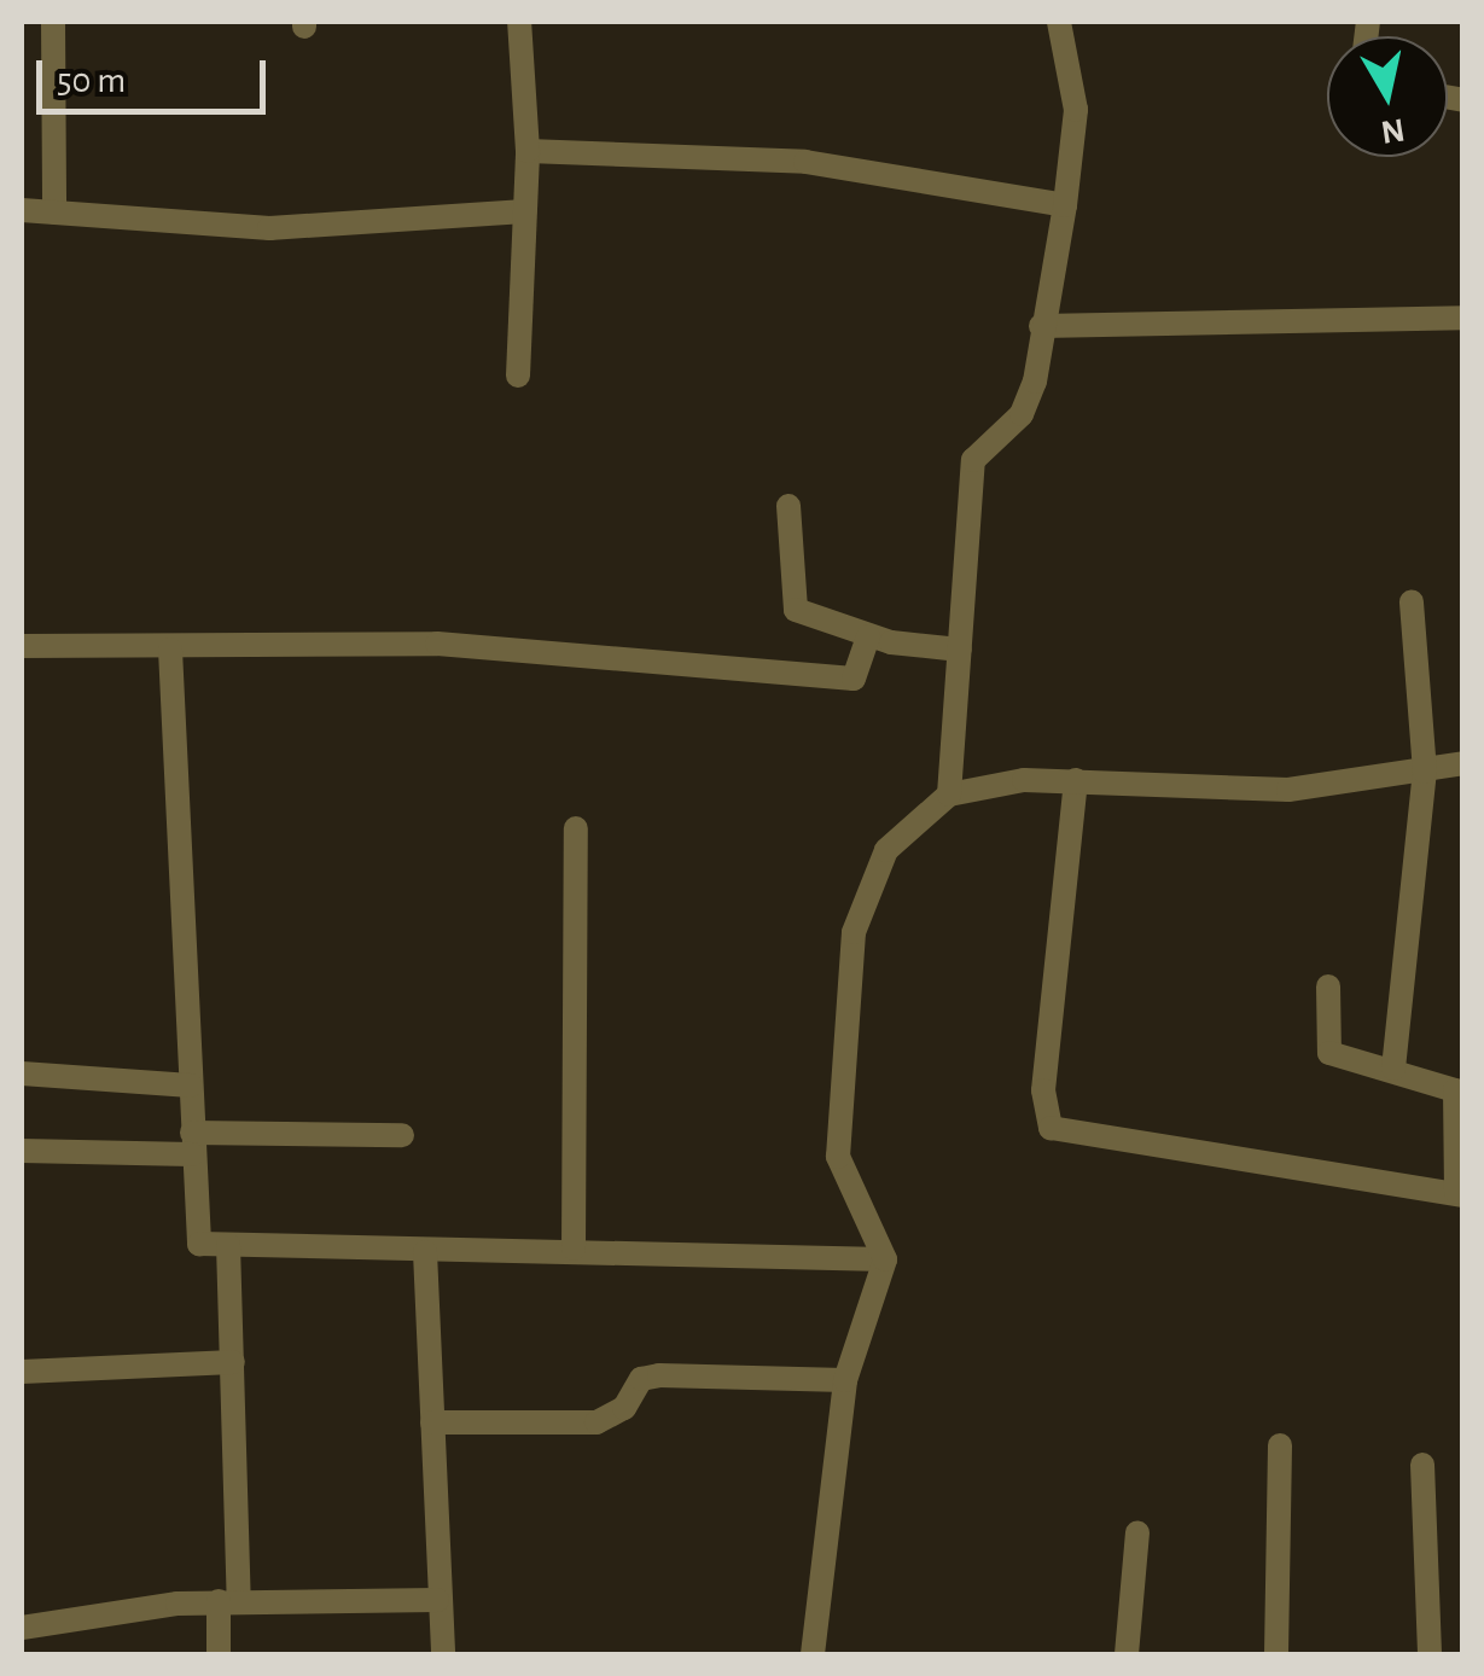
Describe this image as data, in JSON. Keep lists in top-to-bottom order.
{
  "scale_bar": "50 m",
  "north": "bottom"
}
